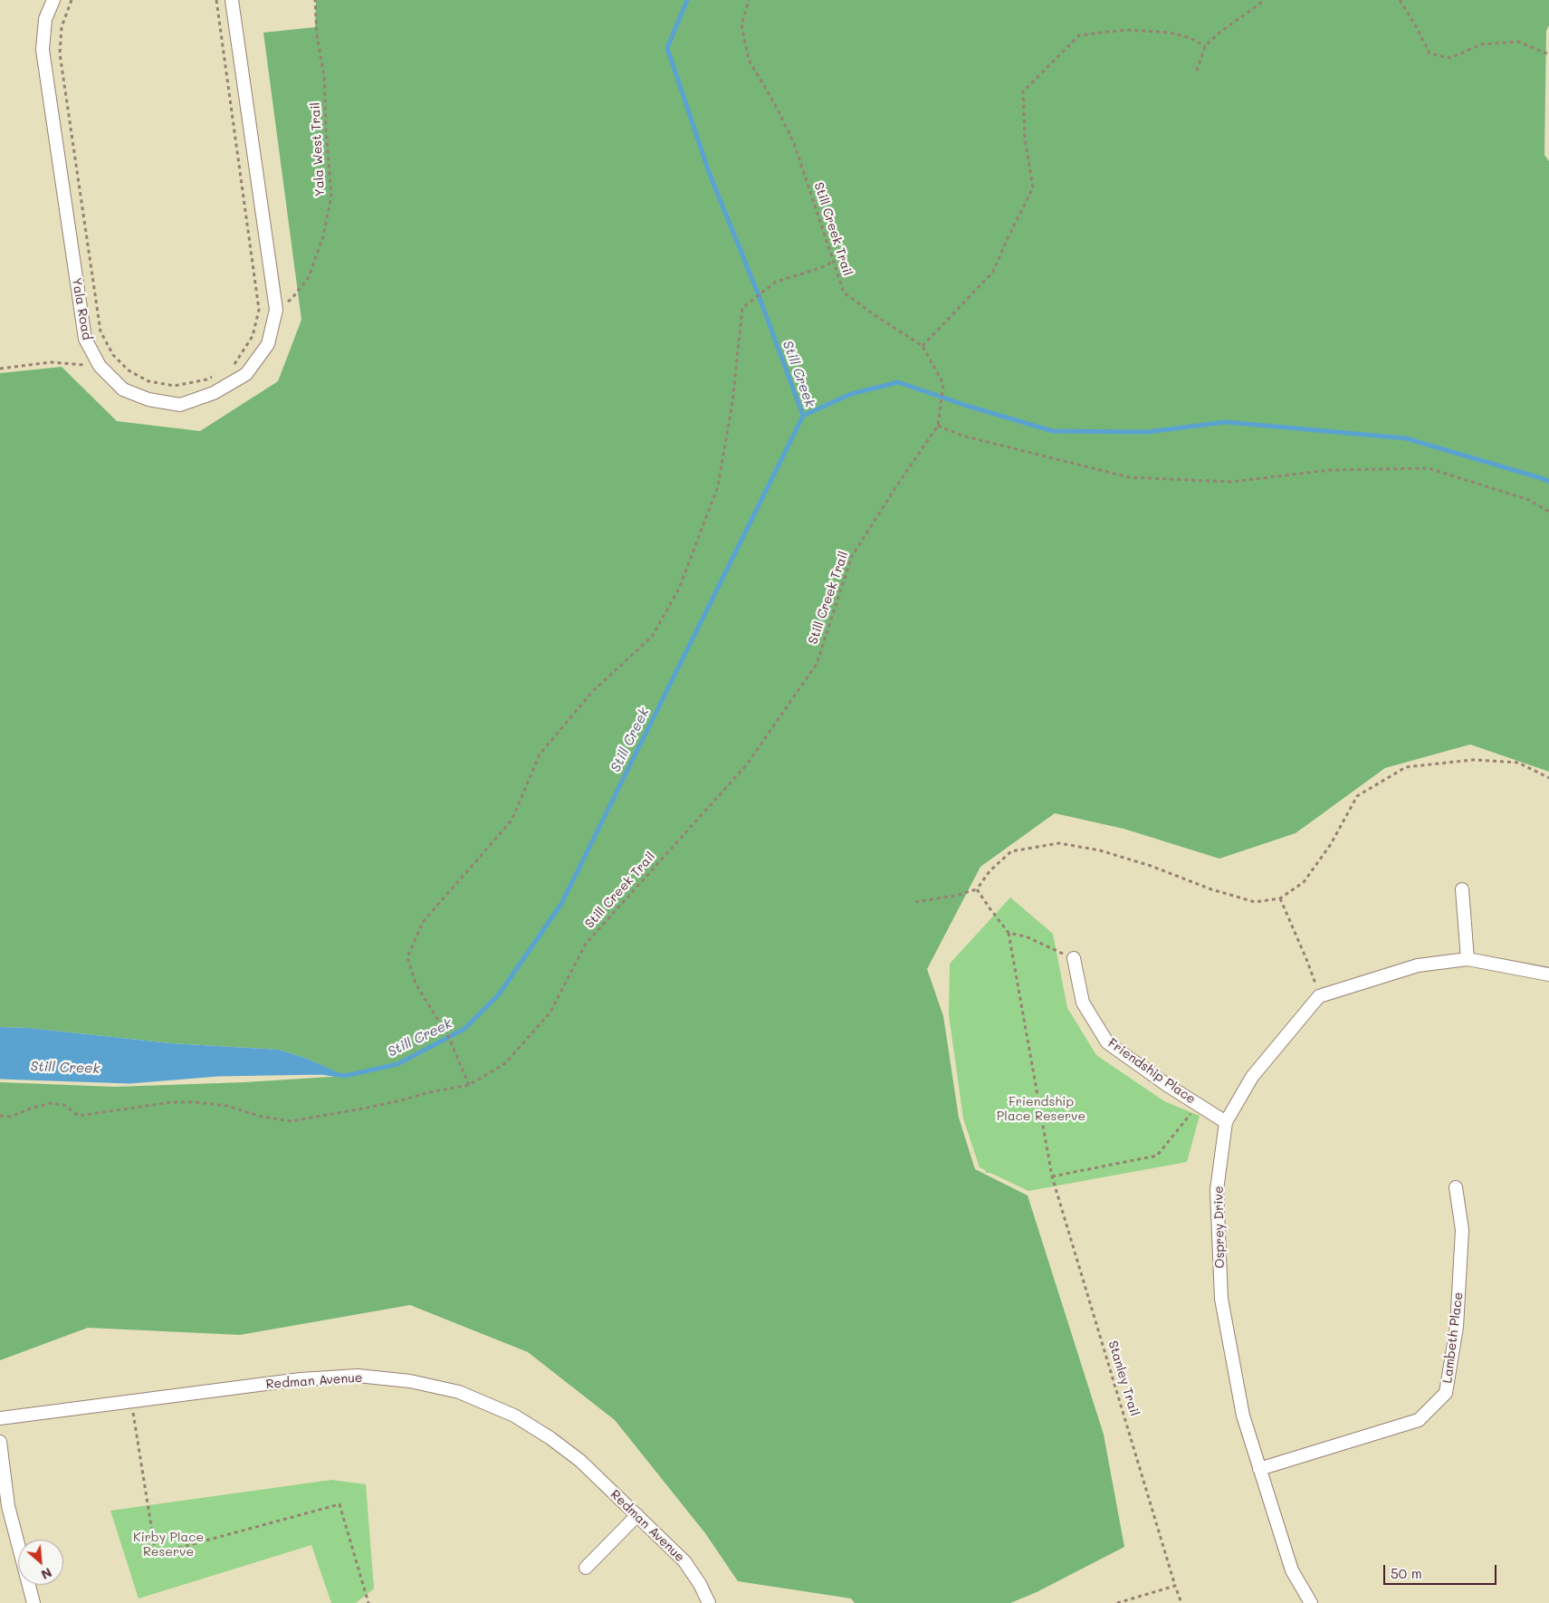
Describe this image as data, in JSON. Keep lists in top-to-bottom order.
{
  "streets": {
    "street": [
      "Yala Road",
      "Friendship Place",
      "Osprey Drive",
      "Lambeth Place",
      "Redman Avenue"
    ],
    "path": ["Yala West Trail", "Still Creek Trail", "Stanley Trail"]
  },
  "crossings": [
    ["Yala West Trail", "Yala Road"],
    ["Friendship Place", "Osprey Drive"],
    ["Osprey Drive", "Lambeth Place"]
  ],
  "water": ["Still Creek"],
  "parks": ["Friendship Place Reserve", "Kirby Place Reserve"],
  "scale_bar": "50 m",
  "north": "bottom right"
}
